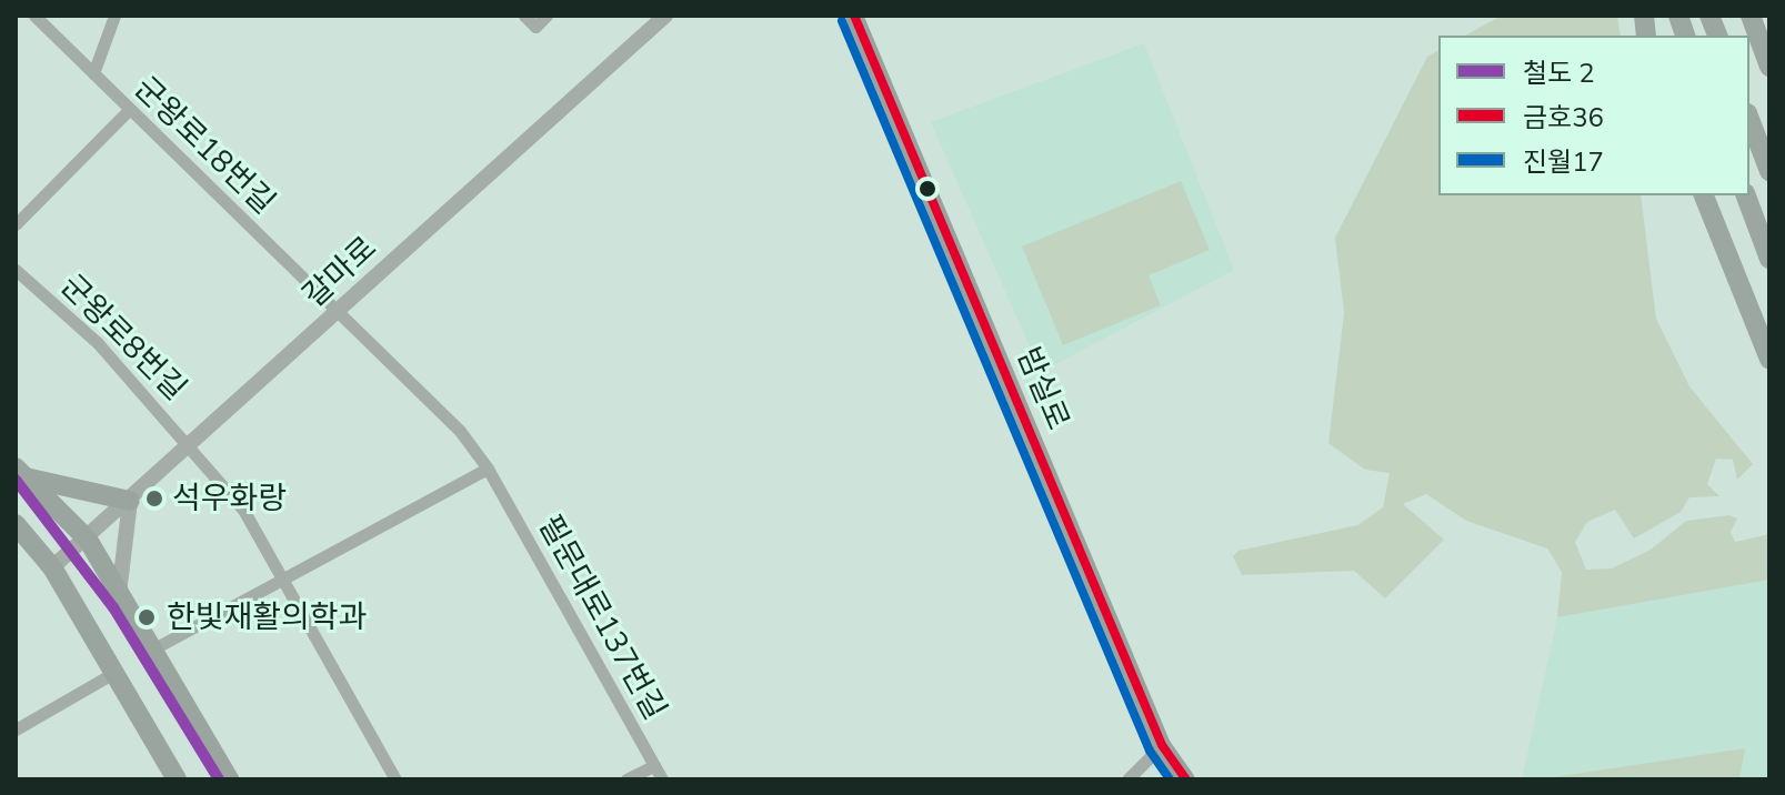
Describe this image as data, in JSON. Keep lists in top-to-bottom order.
{
  "streets": {
    "main road": ["밤실로"],
    "street": [
      "군왕로18번길",
      "갈마로",
      "군왕로8번길",
      "필문대로137번길"
    ]
  },
  "crossings": [
    ["군왕로18번길", "갈마로"],
    ["군왕로18번길", "필문대로137번길"],
    ["갈마로", "군왕로8번길"]
  ],
  "places": ["석우화랑", "한빛재활의학과"],
  "lines": ["transit line 금호36", "transit line 진월17", "rail line 2"],
  "legend": ["철도 2", "금호36", "진월17"]
}
